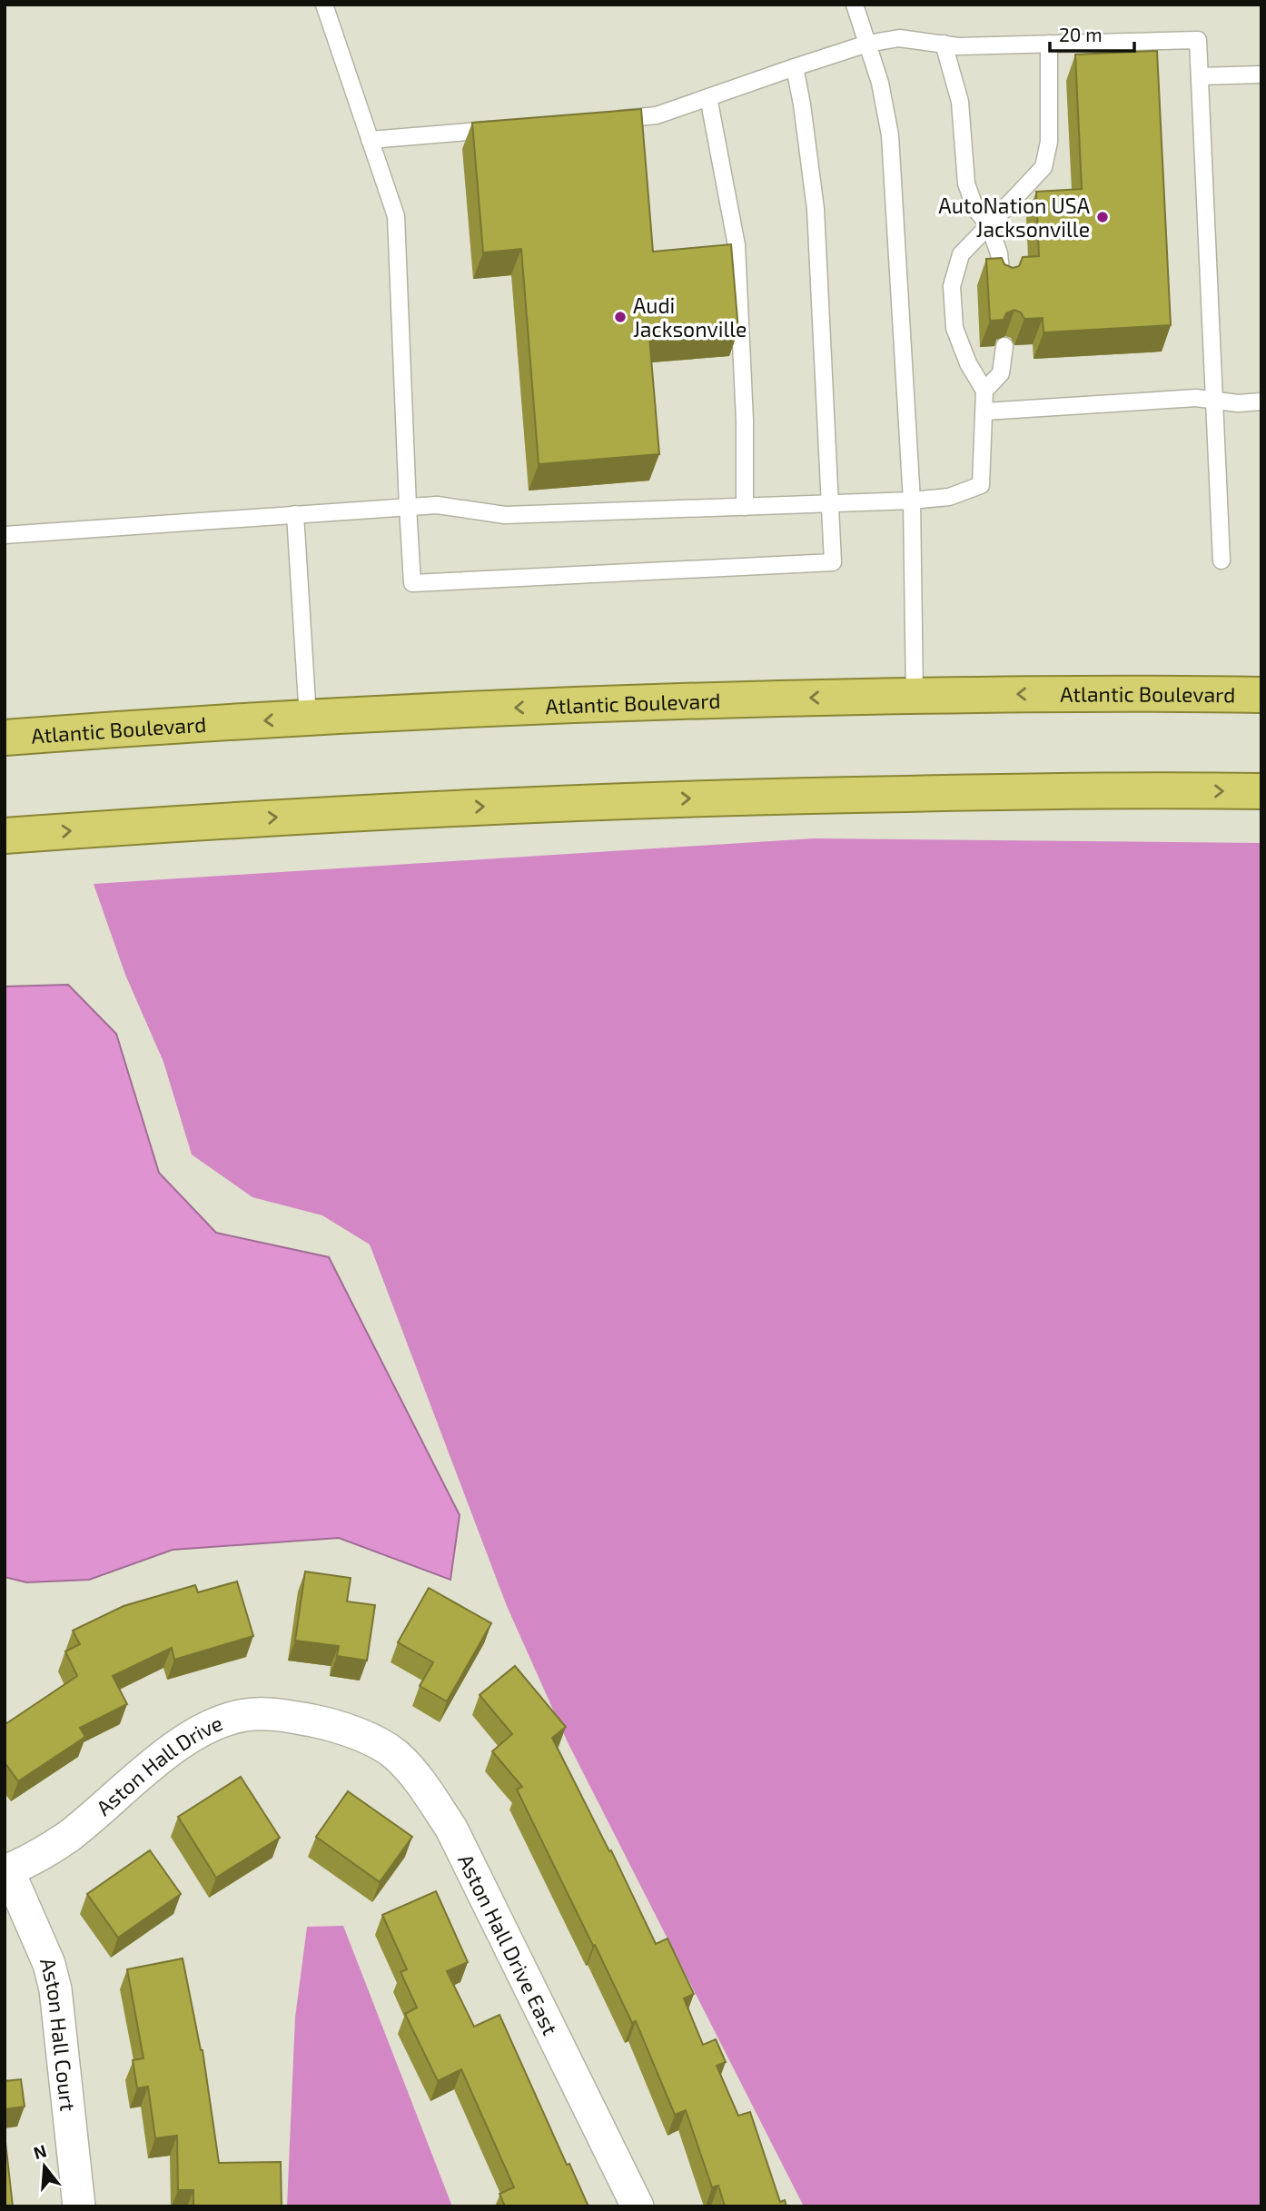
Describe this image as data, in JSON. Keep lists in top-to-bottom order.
{
  "streets": {
    "highway": ["Atlantic Boulevard"],
    "street": ["Aston Hall Drive", "Aston Hall Drive East", "Aston Hall Court"]
  },
  "crossings": [
    ["Aston Hall Drive", "Aston Hall Drive East"],
    ["Aston Hall Drive", "Aston Hall Court"]
  ],
  "places": ["AutoNation USA Jacksonville", "Audi Jacksonville"],
  "scale_bar": "20 m",
  "north": "top"
}
